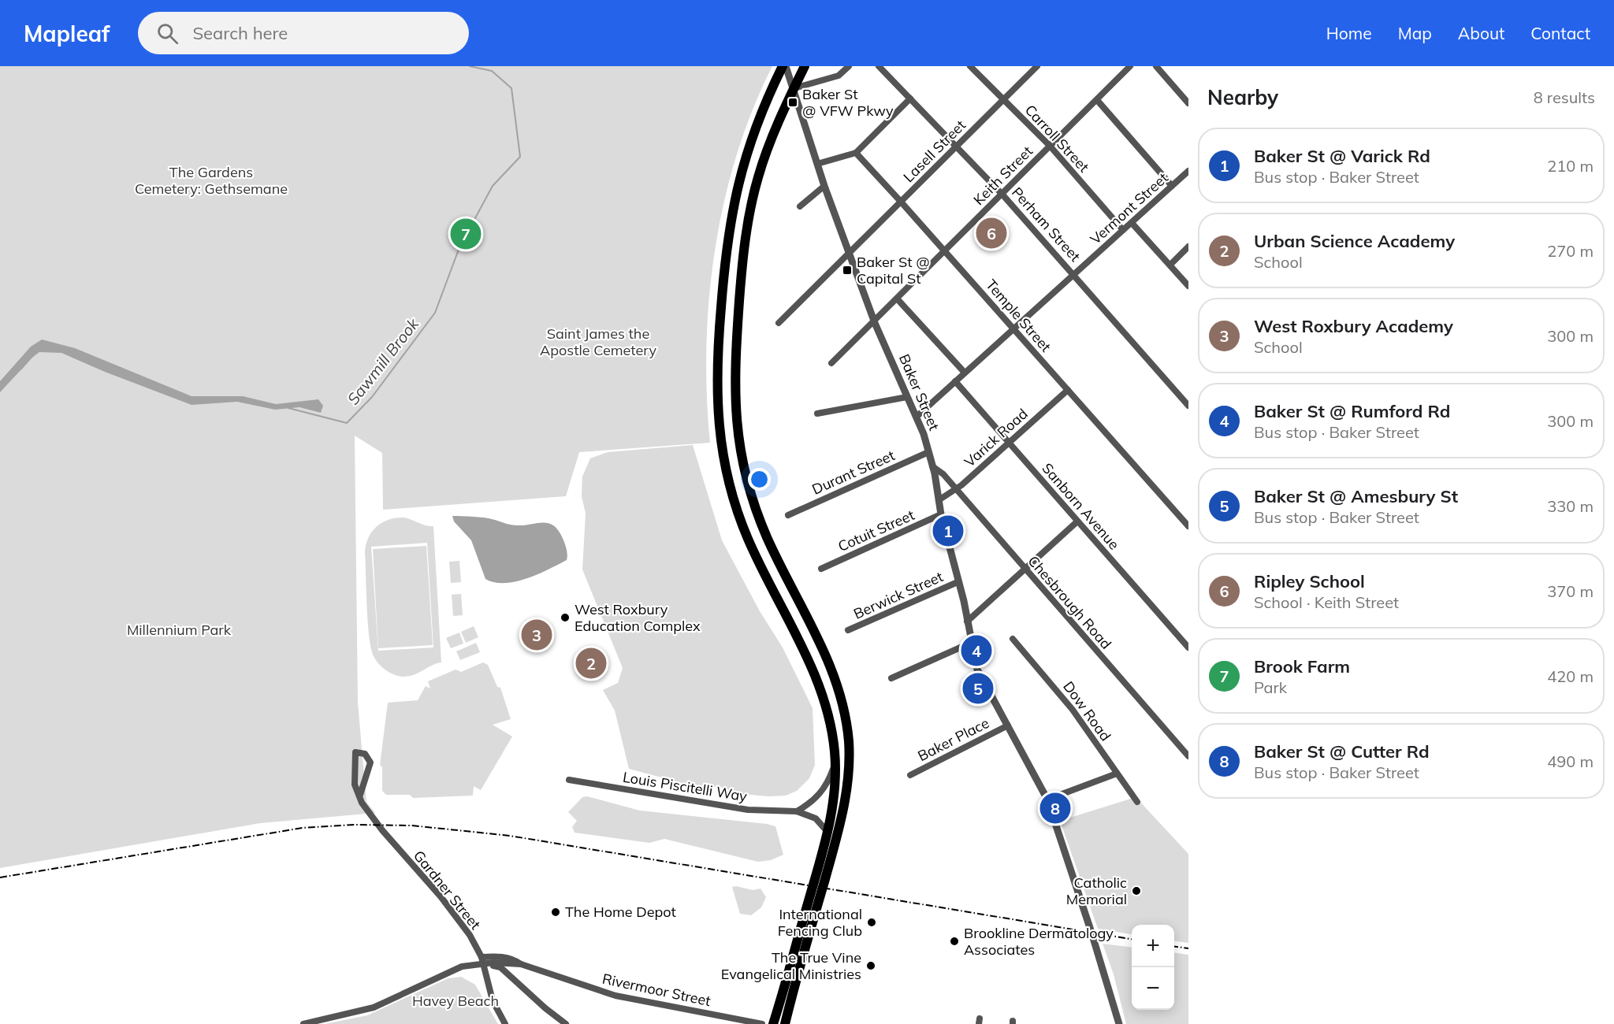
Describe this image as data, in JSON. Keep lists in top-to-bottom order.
{
  "streets": {
    "street": [
      "Carroll Street",
      "Lasell Street",
      "Keith Street",
      "Vermont Street",
      "Perham Street",
      "Temple Street",
      "Baker Street",
      "Varick Road",
      "Durant Street",
      "Sanborn Avenue",
      "Cotuit Street",
      "Berwick Street",
      "Chesbrough Road",
      "Dow Road",
      "Baker Place",
      "Louis Piscitelli Way",
      "Gardner Street",
      "Rivermoor Street"
    ]
  },
  "crossings": [
    ["Carroll Street", "Lasell Street"],
    ["Carroll Street", "Keith Street"],
    ["Carroll Street", "Vermont Street"],
    ["Lasell Street", "Perham Street"],
    ["Lasell Street", "Temple Street"],
    ["Lasell Street", "Baker Street"],
    ["Keith Street", "Perham Street"],
    ["Keith Street", "Temple Street"],
    ["Keith Street", "Baker Street"],
    ["Vermont Street", "Perham Street"],
    ["Vermont Street", "Temple Street"],
    ["Vermont Street", "Baker Street"],
    ["Vermont Street", "Sanborn Avenue"],
    ["Temple Street", "Varick Road"],
    ["Baker Street", "Varick Road"],
    ["Baker Street", "Durant Street"],
    ["Baker Street", "Cotuit Street"],
    ["Baker Street", "Berwick Street"],
    ["Baker Street", "Chesbrough Road"],
    ["Baker Street", "Baker Place"],
    ["Varick Road", "Sanborn Avenue"],
    ["Varick Road", "Chesbrough Road"],
    ["Gardner Street", "Rivermoor Street"]
  ],
  "water": ["Sawmill Brook"],
  "parks": [
    "The Gardens Cemetery: Gethsemane",
    "Saint James the Apostle Cemetery",
    "Millennium Park",
    "Havey Beach"
  ],
  "places": {
    "transit": ["Baker St @ VFW Pkwy", "Baker St @ Capital St"],
    "other": [
      "West Roxbury Education Complex",
      "Catholic Memorial",
      "The Home Depot",
      "International Fencing Club",
      "Brookline Dermatology Associates",
      "The True Vine Evangelical Ministries"
    ]
  },
  "page": {
    "header": "Mapleaf",
    "search": "Search here",
    "nav": [
      "Home",
      "Map",
      "About",
      "Contact"
    ],
    "heading": ["Nearby", "8 results"],
    "list": [
      {
        "mark": "1",
        "name": "Baker St @ Varick Rd",
        "note": "Bus stop · Baker Street",
        "value": "210 m"
      },
      {
        "mark": "2",
        "name": "Urban Science Academy",
        "note": "School",
        "value": "270 m"
      },
      {
        "mark": "3",
        "name": "West Roxbury Academy",
        "note": "School",
        "value": "300 m"
      },
      {
        "mark": "4",
        "name": "Baker St @ Rumford Rd",
        "note": "Bus stop · Baker Street",
        "value": "300 m"
      },
      {
        "mark": "5",
        "name": "Baker St @ Amesbury St",
        "note": "Bus stop · Baker Street",
        "value": "330 m"
      },
      {
        "mark": "6",
        "name": "Ripley School",
        "note": "School · Keith Street",
        "value": "370 m"
      },
      {
        "mark": "7",
        "name": "Brook Farm",
        "note": "Park",
        "value": "420 m"
      },
      {
        "mark": "8",
        "name": "Baker St @ Cutter Rd",
        "note": "Bus stop · Baker Street",
        "value": "490 m"
      }
    ],
    "pins": [
      "6",
      "7",
      "1",
      "3",
      "4",
      "2",
      "5",
      "8"
    ],
    "map_buttons": ["+", "−"]
  }
}
